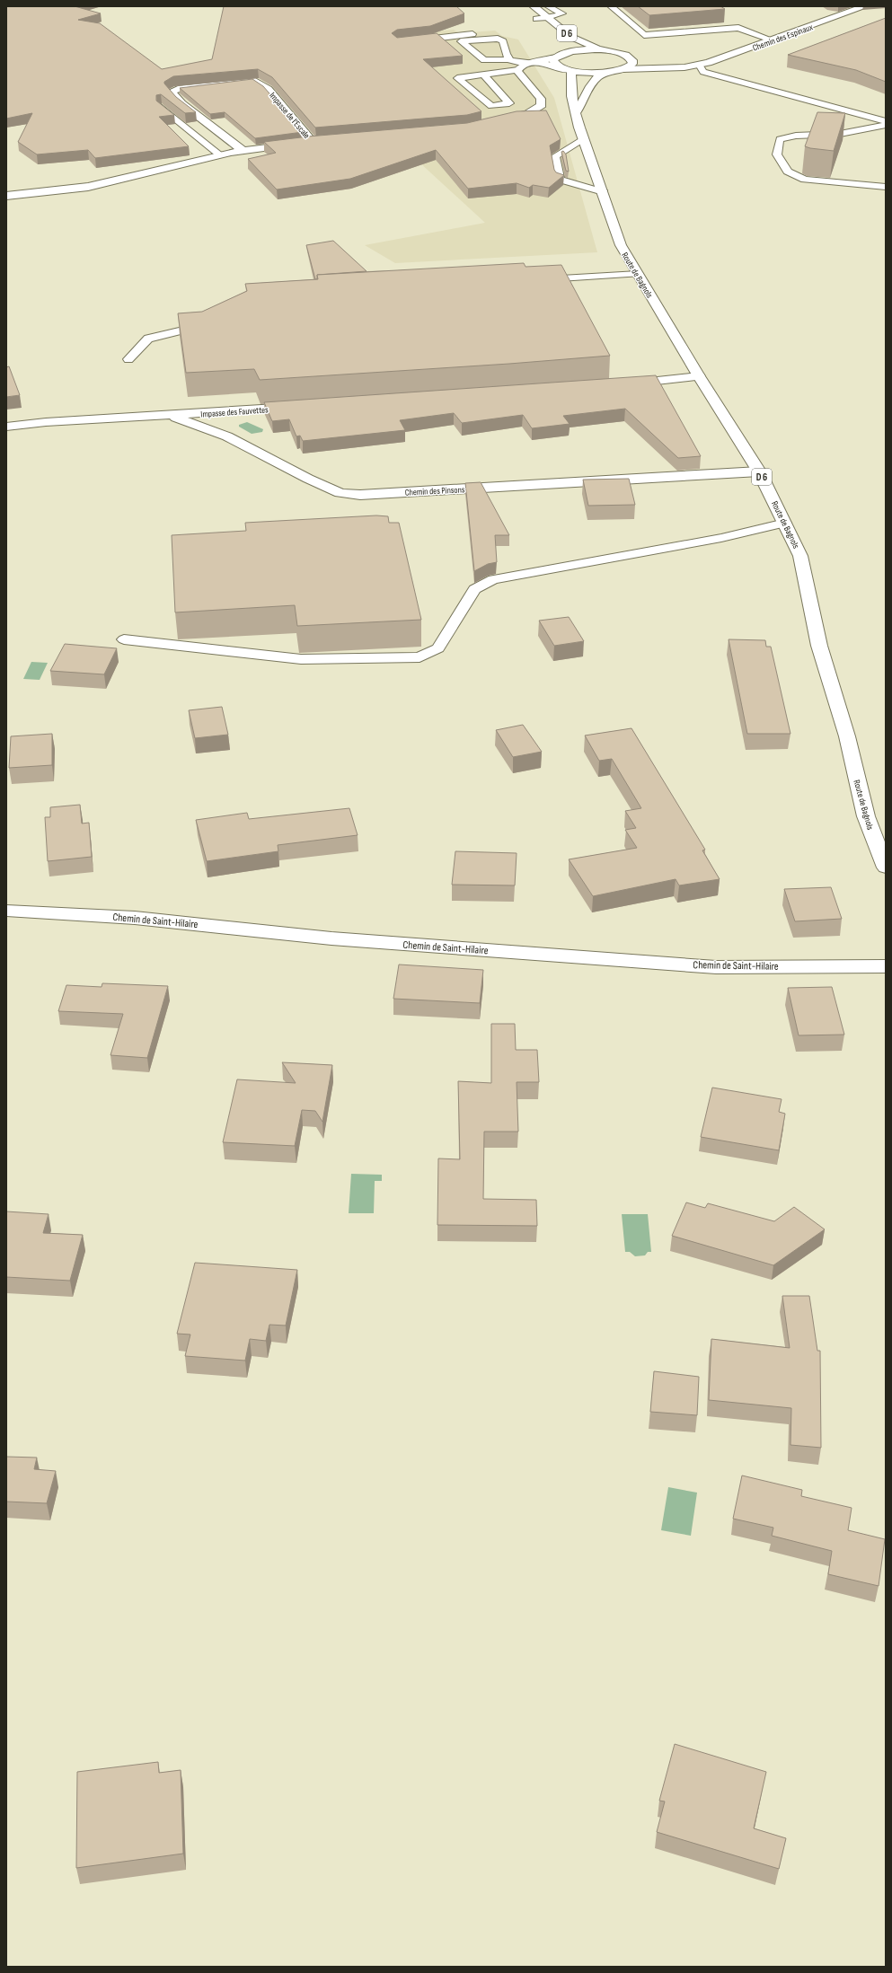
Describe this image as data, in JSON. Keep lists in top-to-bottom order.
{
  "streets": {
    "street": [
      "D 6",
      "Chemin des Espinaux",
      "Impasse de l'Escale",
      "Route de Bagnols",
      "Impasse des Fauvettes",
      "Chemin des Pinsons",
      "Chemin de Saint-Hilaire"
    ]
  },
  "crossings": [
    ["D 6", "Chemin des Espinaux"],
    ["D 6", "Route de Bagnols"],
    ["Route de Bagnols", "Chemin des Pinsons"],
    ["Impasse des Fauvettes", "Chemin des Pinsons"]
  ]
}
